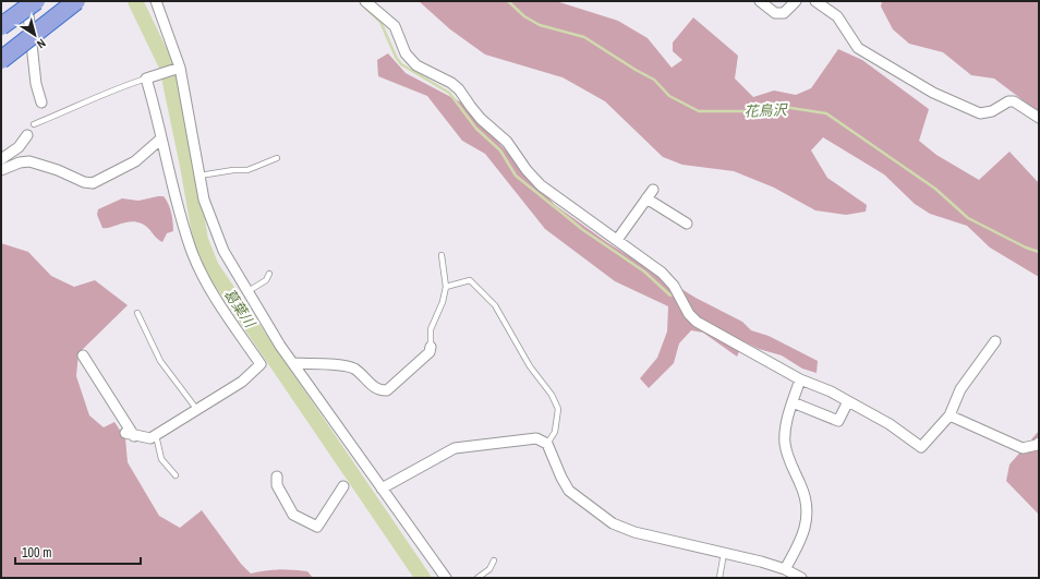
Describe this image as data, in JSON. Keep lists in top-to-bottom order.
{
  "water": ["花鳥沢", "葛葉川"],
  "scale_bar": "100 m",
  "north": "bottom right"
}
